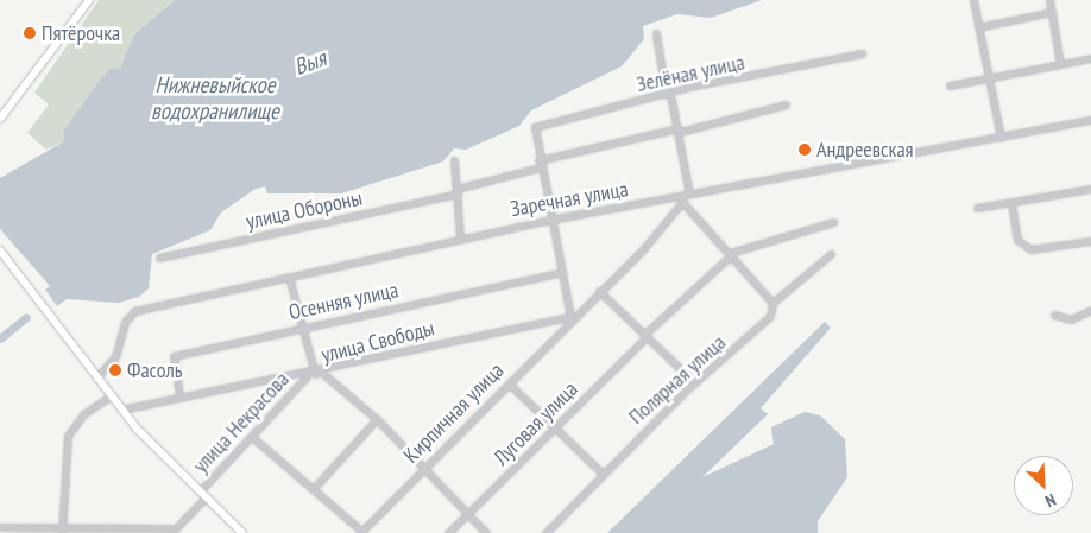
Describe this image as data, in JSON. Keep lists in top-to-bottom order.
{
  "streets": {
    "street": [
      "Зелёная улица",
      "Заречная улица",
      "улица Обороны",
      "Осенняя улица",
      "улица Свободы",
      "Полярная улица",
      "Кирпичная улица",
      "улица Некрасова",
      "Луговая улица"
    ]
  },
  "crossings": [
    ["Заречная улица", "Кирпичная улица"],
    ["Осенняя улица", "улица Свободы"],
    ["улица Свободы", "Кирпичная улица"],
    ["улица Свободы", "улица Некрасова"]
  ],
  "water": ["Выя", "Нижневыйское водохранилище"],
  "places": ["Пятёрочка", "Андреевская", "Фасоль"],
  "north": "bottom right"
}
